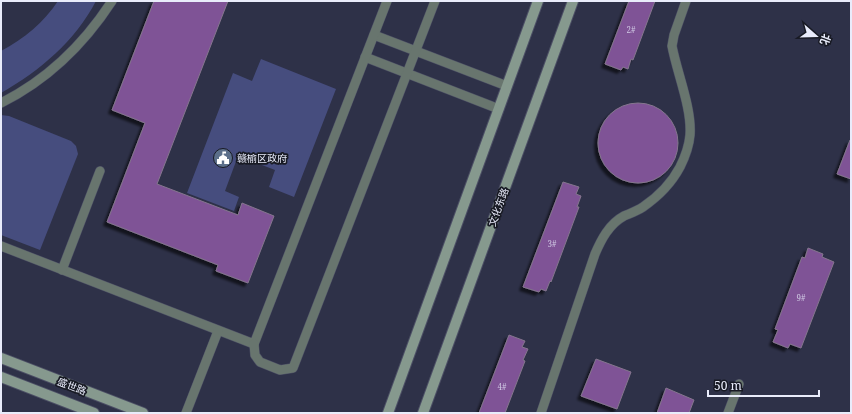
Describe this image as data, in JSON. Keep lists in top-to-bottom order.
{
  "streets": {
    "main road": ["文化东路", "盛世路"]
  },
  "places": {
    "public building": ["赣榆区政府"]
  },
  "house_numbers": [
    "2#",
    "3#",
    "9#",
    "4#"
  ],
  "scale_bar": "50 m",
  "north": "right"
}
